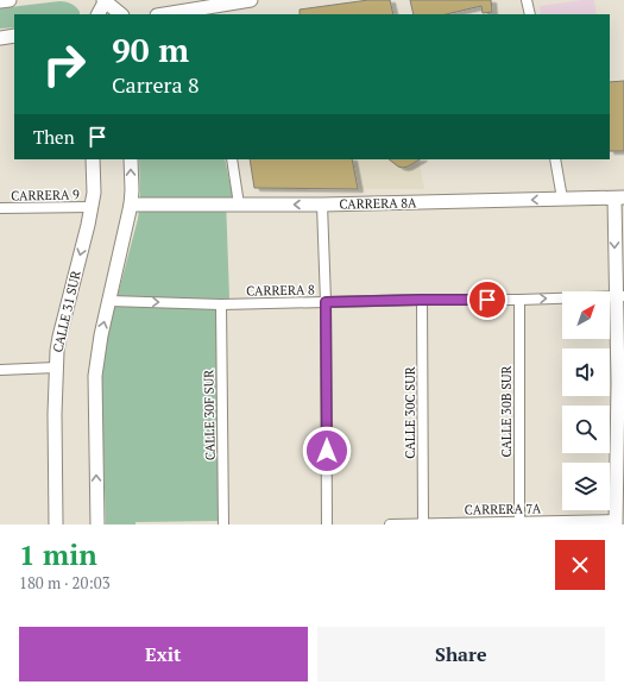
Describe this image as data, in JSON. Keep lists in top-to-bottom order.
{
  "streets": {
    "street": [
      "CARRERA 9",
      "CARRERA 8A",
      "CARRERA 8",
      "CALLE 31 SUR",
      "CALLE 30B SUR",
      "CALLE 30C SUR",
      "CALLE 30F SUR",
      "CARRERA 7A"
    ]
  },
  "crossings": [
    ["CARRERA 9", "CALLE 31 SUR"],
    ["CARRERA 8", "CALLE 30B SUR"],
    ["CARRERA 8", "CALLE 30C SUR"],
    ["CARRERA 8", "CALLE 30F SUR"],
    ["CALLE 30B SUR", "CARRERA 7A"],
    ["CALLE 30C SUR", "CARRERA 7A"]
  ],
  "one_way": ["CARRERA 8A", "CARRERA 8"],
  "north": "top right",
  "page": {
    "turn": ["90 m", "Carrera 8"],
    "then": "Then",
    "heading": ["1 min", "180 m · 20:03"],
    "buttons": ["Exit", "Share"]
  }
}
